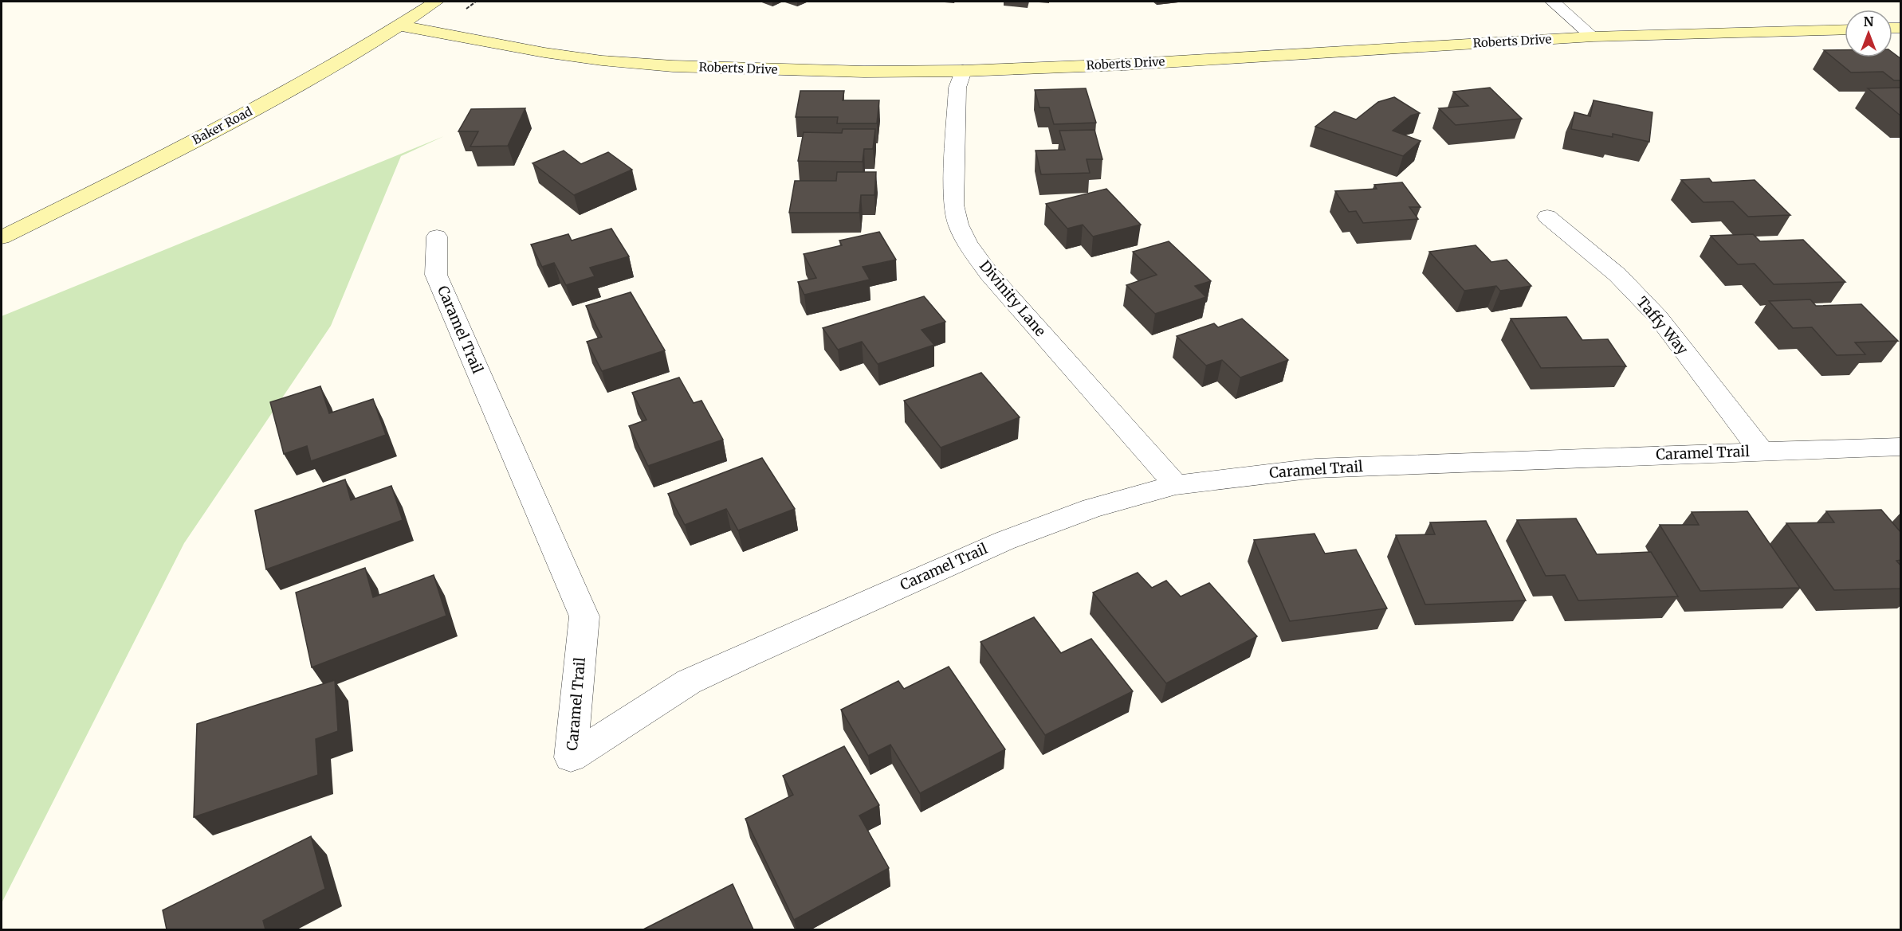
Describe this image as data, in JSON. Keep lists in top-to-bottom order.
{
  "streets": {
    "street": [
      "Roberts Drive",
      "Baker Road",
      "Divinity Lane",
      "Taffy Way",
      "Caramel Trail"
    ]
  },
  "crossings": [
    ["Roberts Drive", "Baker Road"],
    ["Roberts Drive", "Divinity Lane"],
    ["Divinity Lane", "Caramel Trail"],
    ["Taffy Way", "Caramel Trail"]
  ],
  "north": "top"
}
